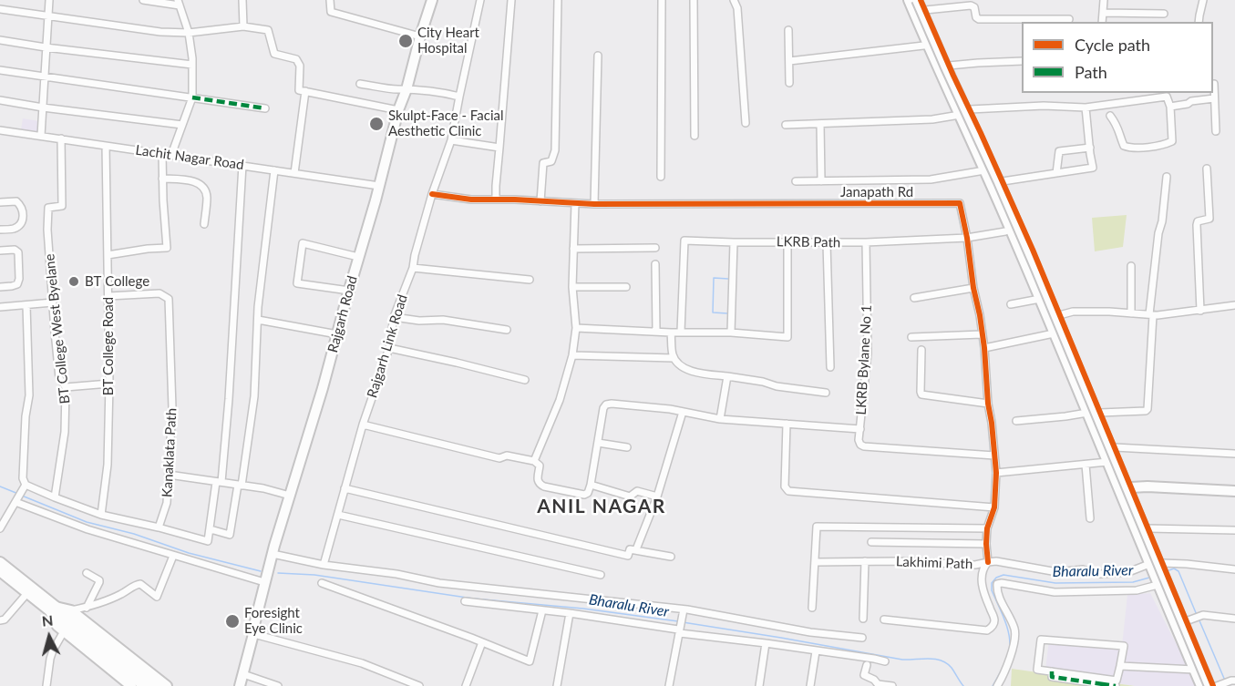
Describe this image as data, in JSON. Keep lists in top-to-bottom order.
{
  "streets": {
    "main road": ["Rajgarh Road"],
    "street": [
      "Lachit Nagar Road",
      "Janapath Rd",
      "LKRB Path",
      "BT College West Byelane",
      "BT College Road",
      "Rajgarh Link Road",
      "LKRB Bylane No 1",
      "Kanaklata Path",
      "Lakhimi Path"
    ]
  },
  "crossings": [
    ["Lachit Nagar Road", "Rajgarh Road"],
    ["Lachit Nagar Road", "BT College West Byelane"],
    ["Lachit Nagar Road", "BT College Road"],
    ["Janapath Rd", "LKRB Path"],
    ["Janapath Rd", "Rajgarh Link Road"],
    ["Janapath Rd", "LKRB Bylane No 1"],
    ["Janapath Rd", "Lakhimi Path"],
    ["LKRB Path", "LKRB Bylane No 1"],
    ["BT College Road", "Kanaklata Path"]
  ],
  "districts": ["ANIL NAGAR"],
  "water": ["Bharalu River"],
  "places": [
    "City Heart Hospital",
    "Skulpt-Face - Facial Aesthetic Clinic",
    "BT College",
    "Foresight Eye Clinic"
  ],
  "legend": ["Cycle path", "Path"],
  "north": "top"
}
